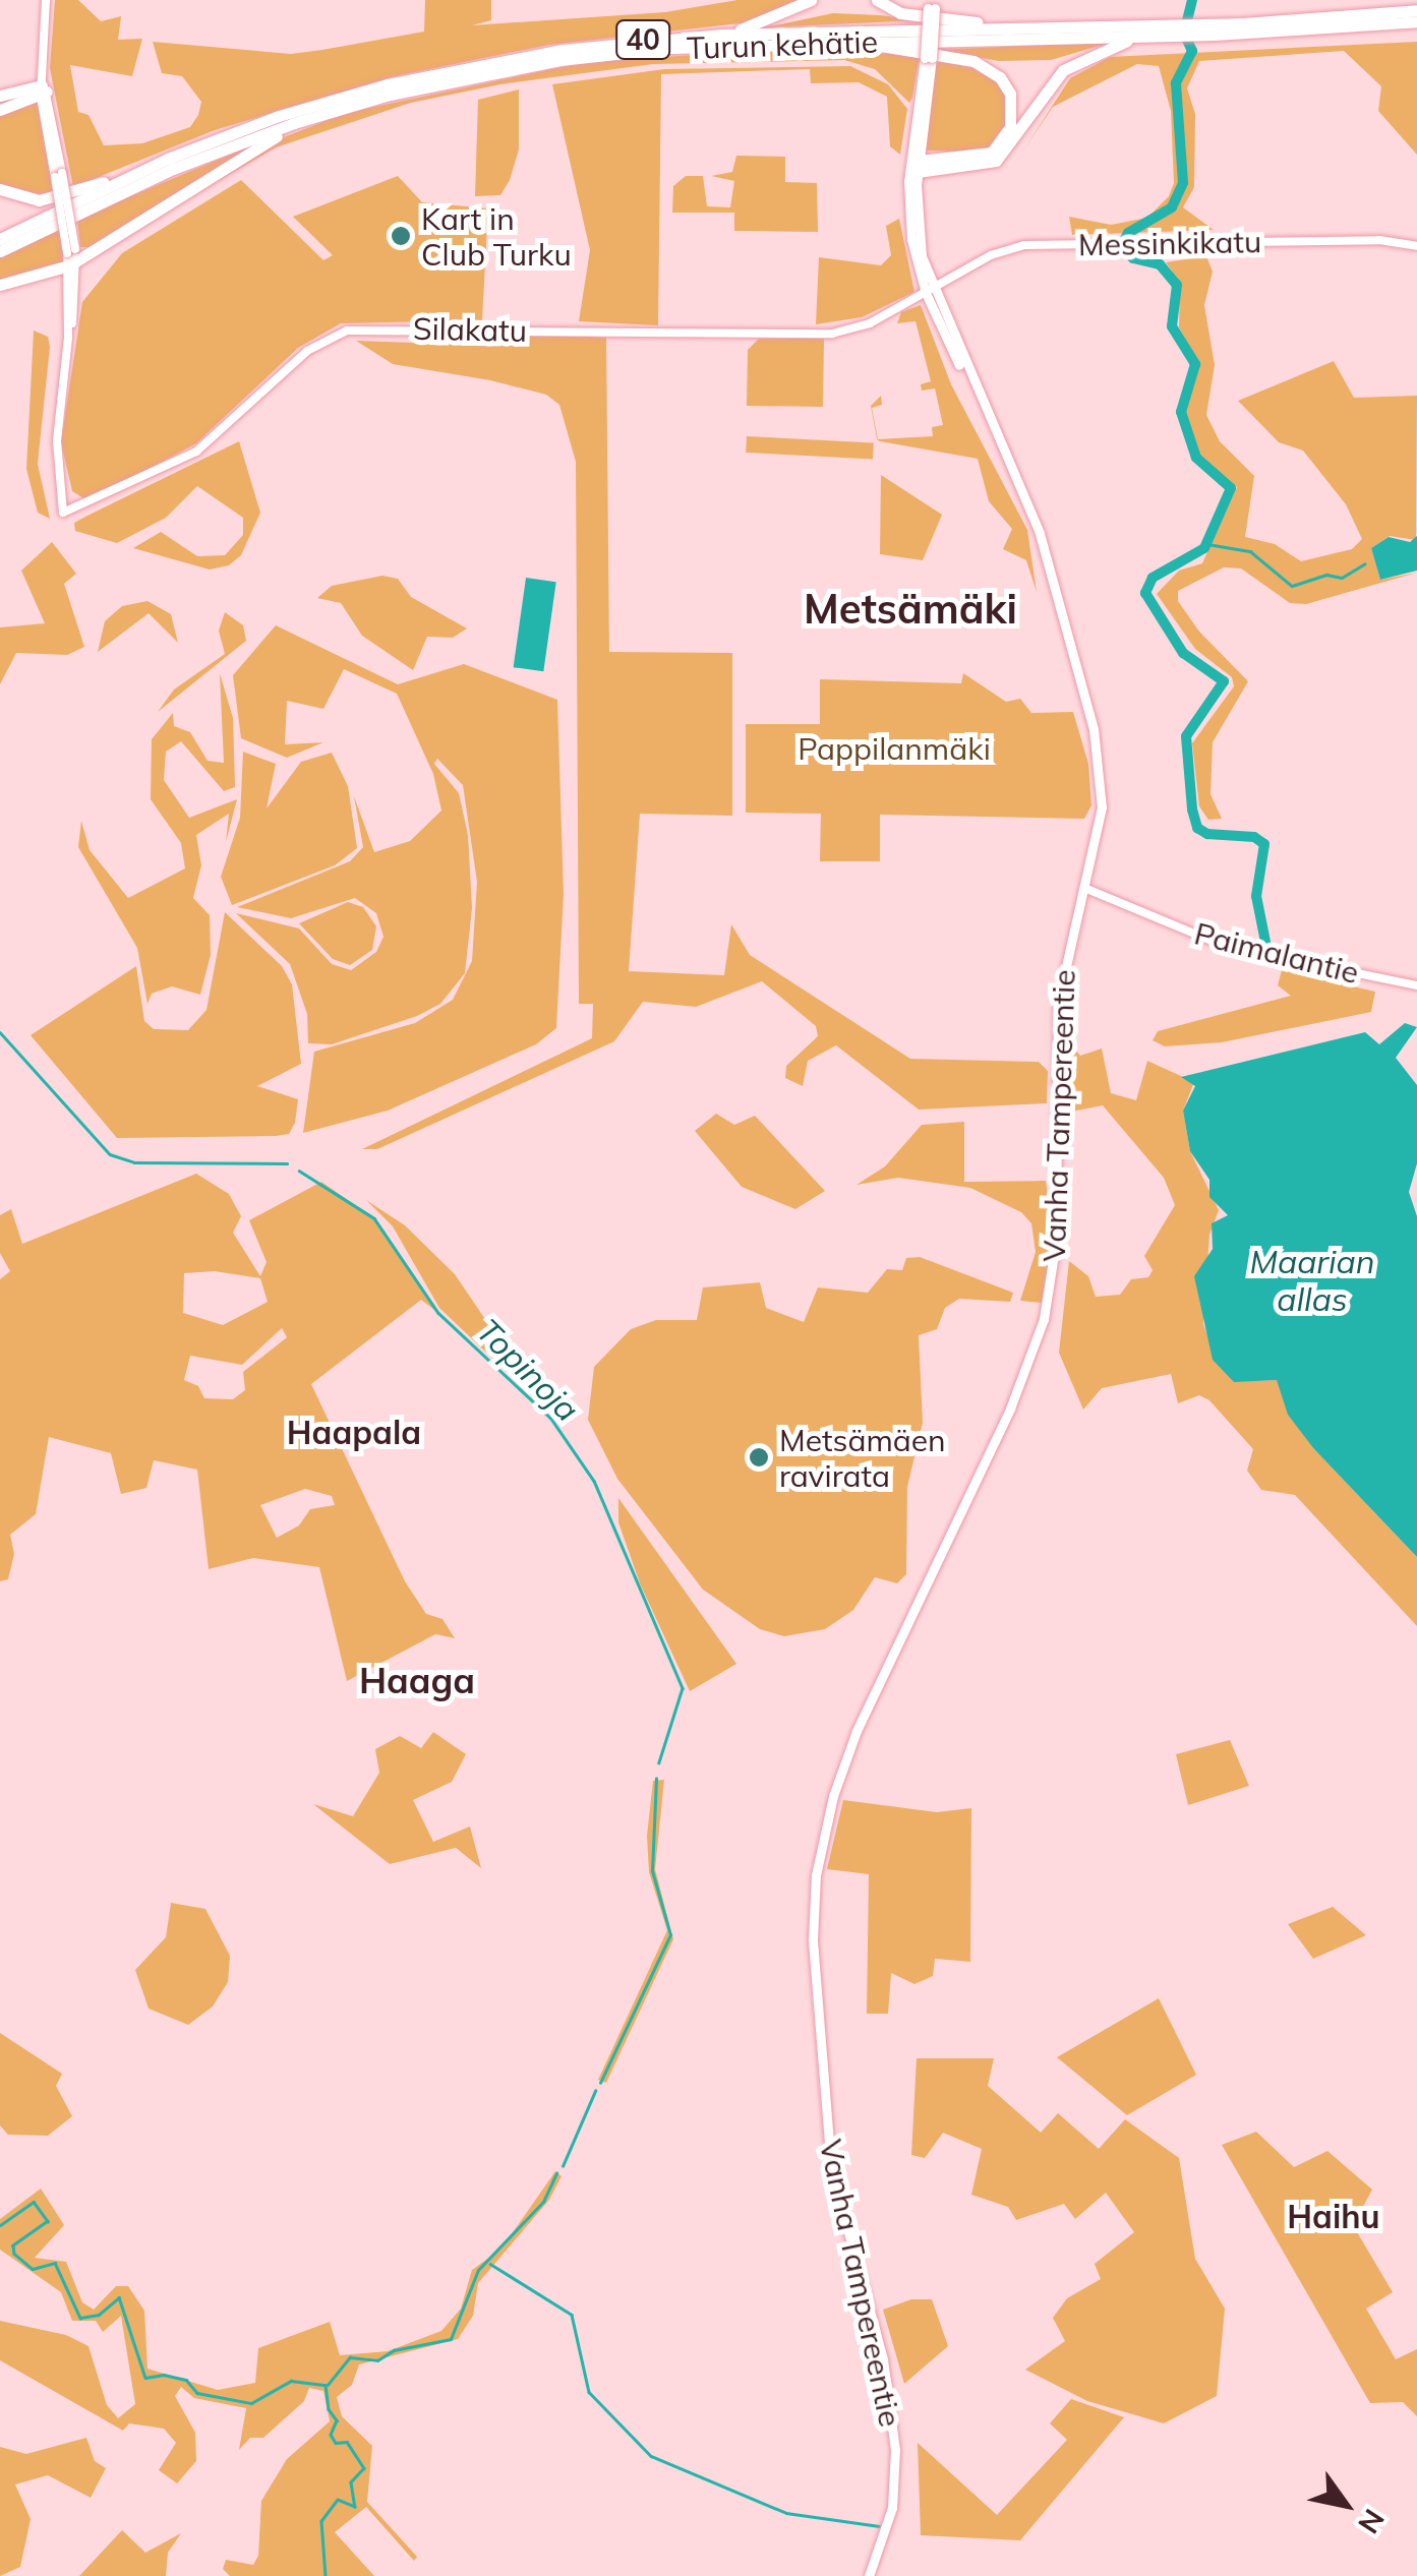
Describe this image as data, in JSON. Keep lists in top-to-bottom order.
{
  "streets": {
    "highway": ["40", "Turun kehätie"],
    "main road": ["Vanha Tampereentie"],
    "street": ["Messinkikatu", "Silakatu", "Paimalantie"]
  },
  "crossings": [
    ["Messinkikatu", "Silakatu"],
    ["Messinkikatu", "Vanha Tampereentie"],
    ["Silakatu", "Vanha Tampereentie"],
    ["Paimalantie", "Vanha Tampereentie"]
  ],
  "districts": [
    "Metsämäki",
    "Haapala",
    "Haaga",
    "Haihu"
  ],
  "water": ["Maarian allas", "Topinoja"],
  "parks": ["Pappilanmäki"],
  "places": ["Kart in Club Turku", "Metsämäen ravirata"],
  "north": "bottom right"
}
